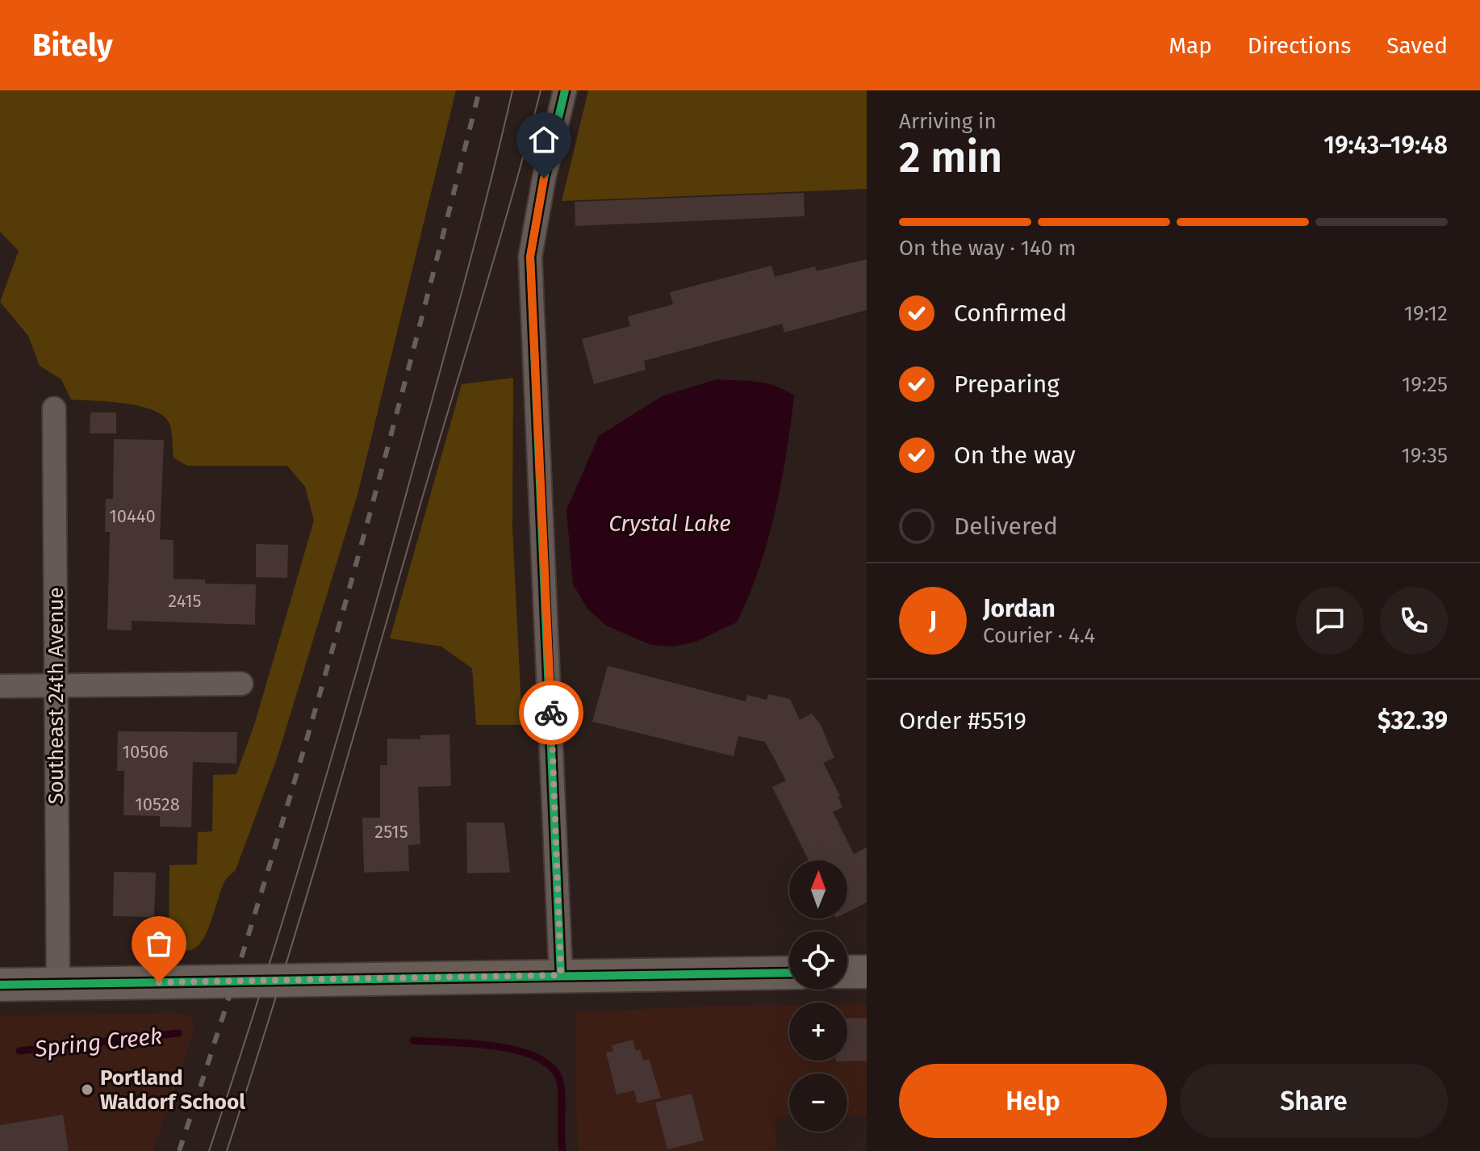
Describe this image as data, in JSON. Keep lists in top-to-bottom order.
{
  "streets": {
    "street": ["Southeast 24th Avenue"]
  },
  "water": ["Crystal Lake", "Spring Creek"],
  "places": ["Portland Waldorf School"],
  "house_numbers": [
    "10440",
    "2415",
    "10506",
    "10528",
    "2515"
  ],
  "north": "top",
  "page": {
    "header": "Bitely",
    "nav": ["Map", "Directions", "Saved"],
    "heading": ["2 min", "Arriving in", "19:43–19:48"],
    "panel": [
      "Jordan",
      "Courier · 4.4",
      "Order #5519",
      "$32.39"
    ],
    "bar": "On the way · 140 m",
    "list": [
      ["Confirmed", "19:12"],
      ["Preparing", "19:25"],
      ["On the way", "19:35"],
      "Delivered"
    ],
    "round": "J",
    "map_buttons": ["+", "−"],
    "buttons": ["Help", "Share"]
  }
}
